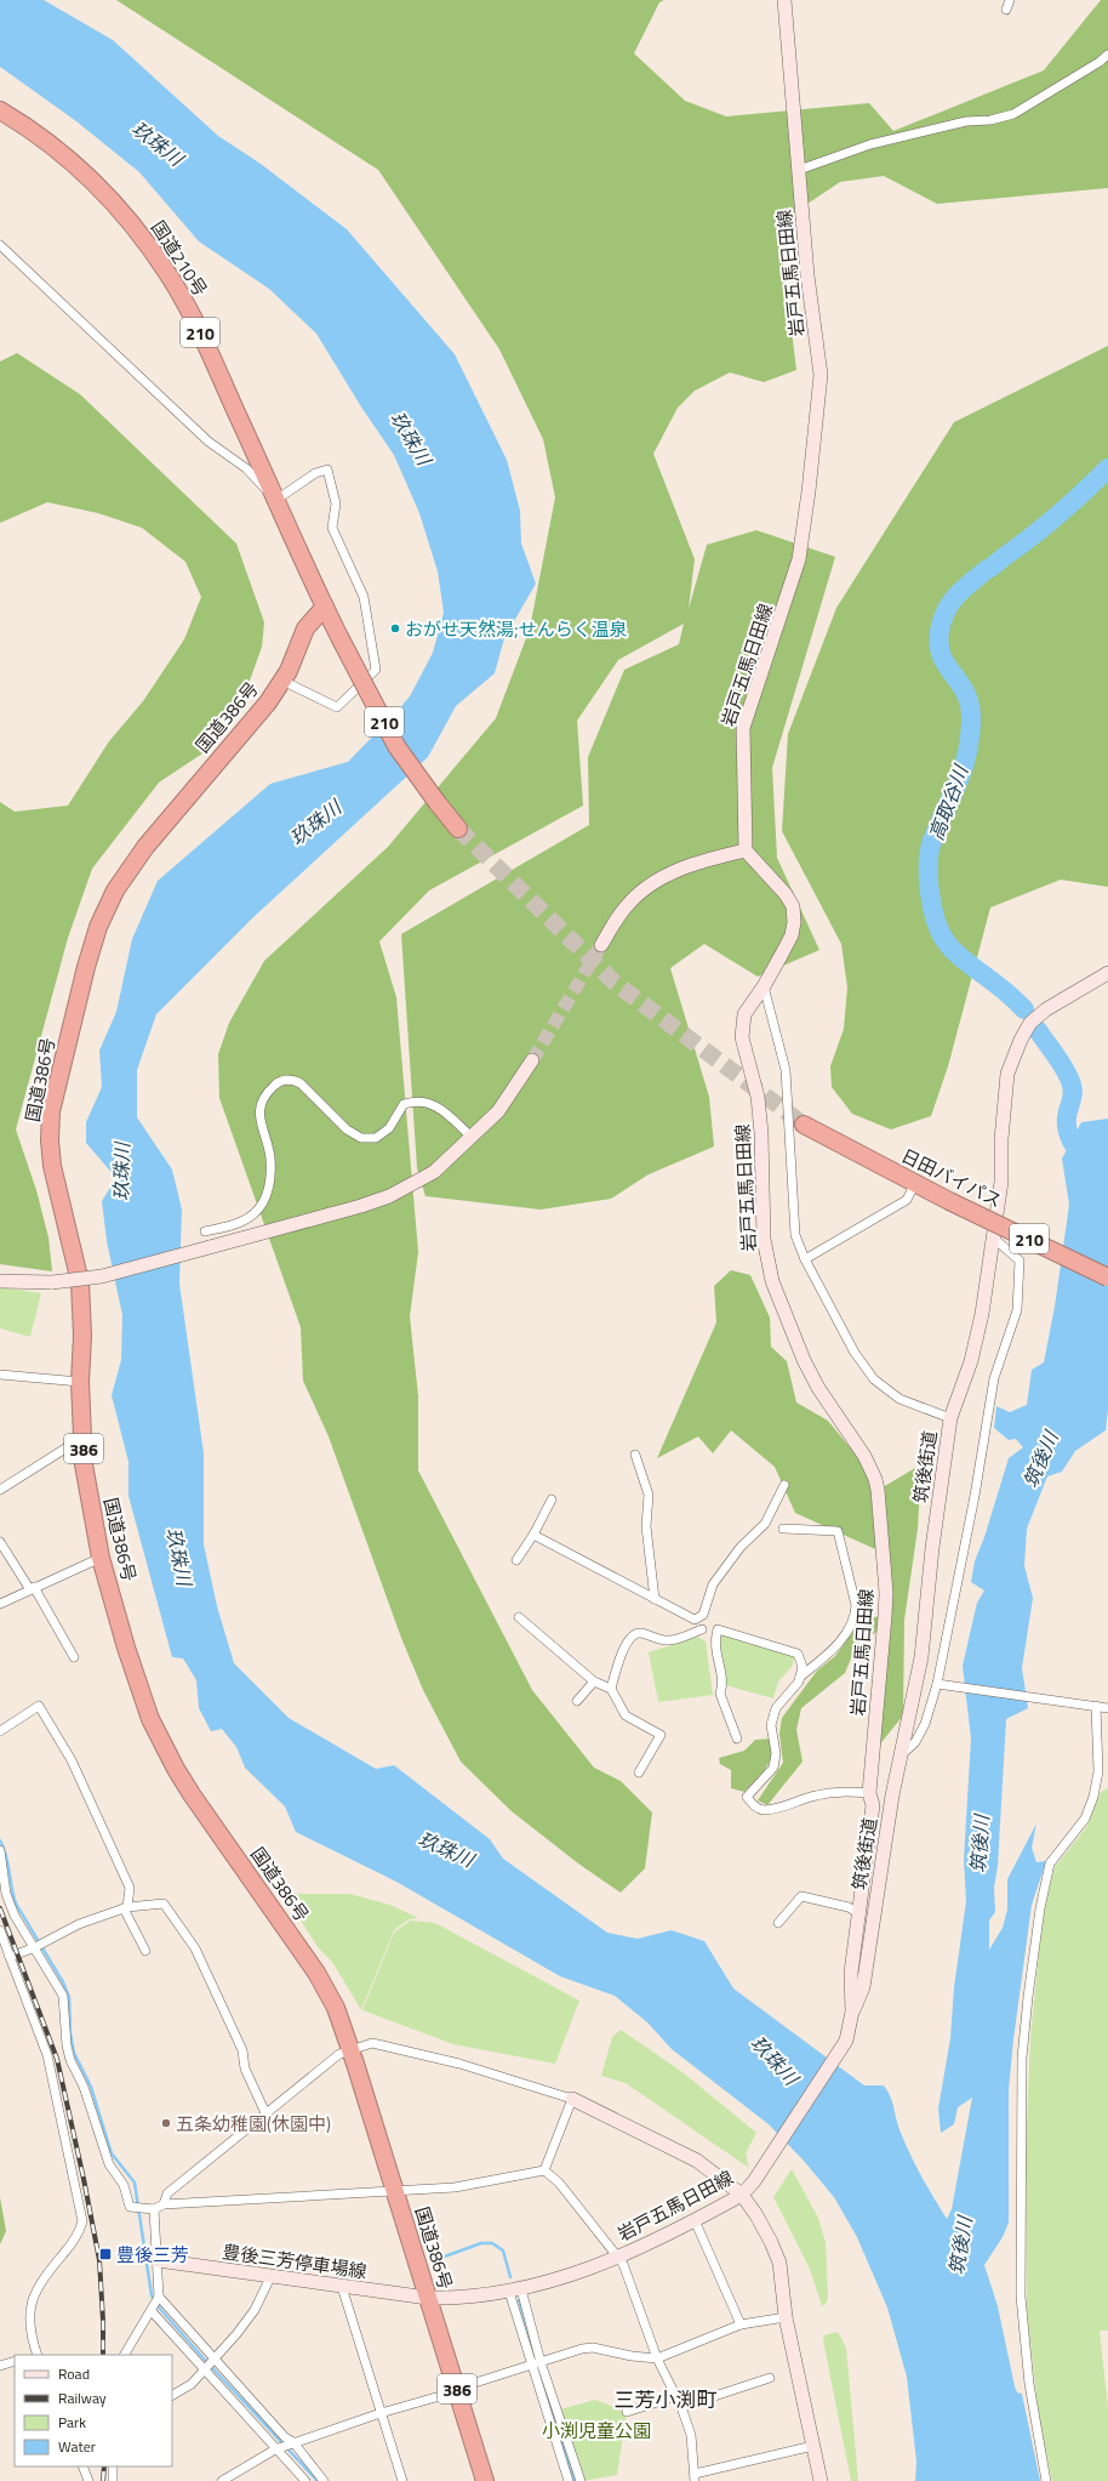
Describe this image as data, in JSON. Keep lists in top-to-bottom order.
{
  "streets": {
    "highway": [
      "国道210号",
      "210",
      "国道386号",
      "日田バイパス",
      "386"
    ],
    "main road": ["岩戸五馬日田線", "筑後街道", "豊後三芳停車場線"]
  },
  "crossings": [
    ["国道210号", "210"],
    ["国道210号", "国道386号"],
    ["岩戸五馬日田線", "国道386号"],
    ["岩戸五馬日田線", "筑後街道"],
    ["岩戸五馬日田線", "豊後三芳停車場線"],
    ["210", "国道386号"],
    ["国道386号", "豊後三芳停車場線"]
  ],
  "districts": ["三芳小渕町"],
  "water": ["玖珠川", "高取谷川", "筑後川"],
  "parks": ["小渕児童公園"],
  "places": {
    "other": ["おがせ天然湯;せんらく温泉", "五条幼稚園(休園中)"],
    "transit": ["豊後三芳"]
  },
  "legend": [
    "Road",
    "Railway",
    "Park",
    "Water"
  ]
}
